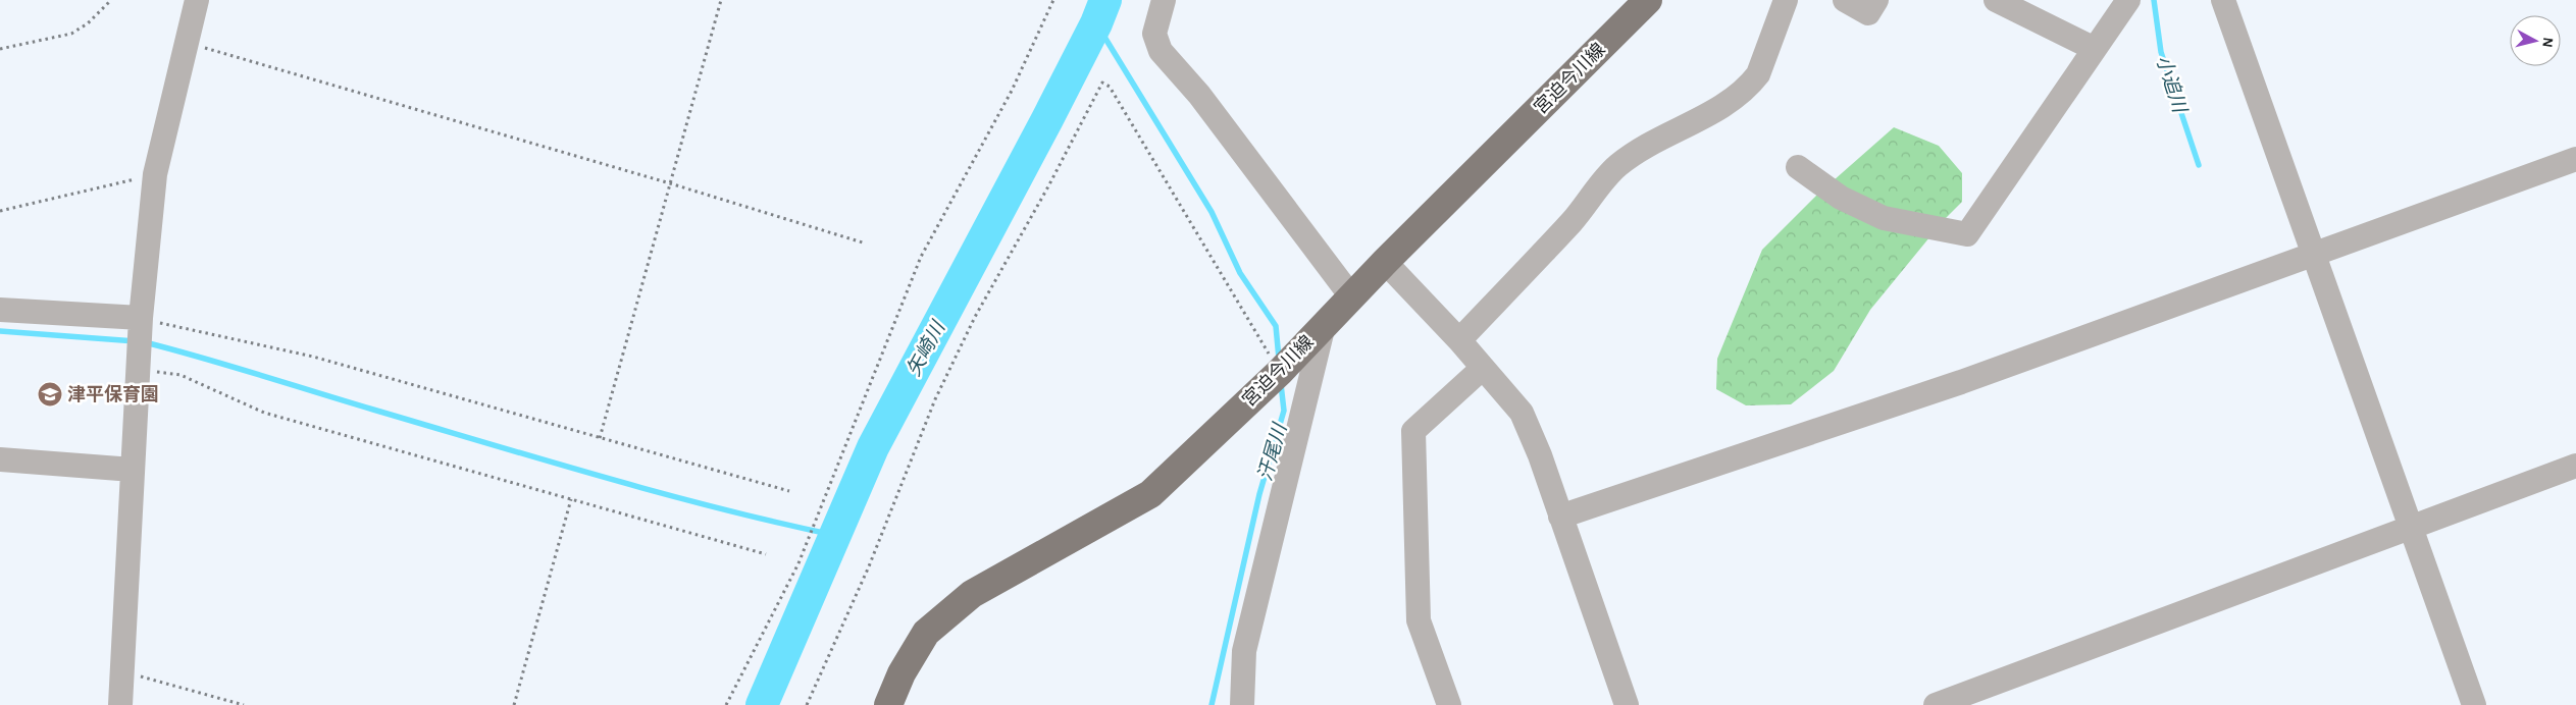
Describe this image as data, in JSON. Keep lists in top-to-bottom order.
{
  "streets": {
    "main road": ["宮迫今川線"]
  },
  "water": ["小追川", "矢崎川", "汗尾川"],
  "places": {
    "school or university": ["津平保育園"]
  },
  "north": "right"
}
